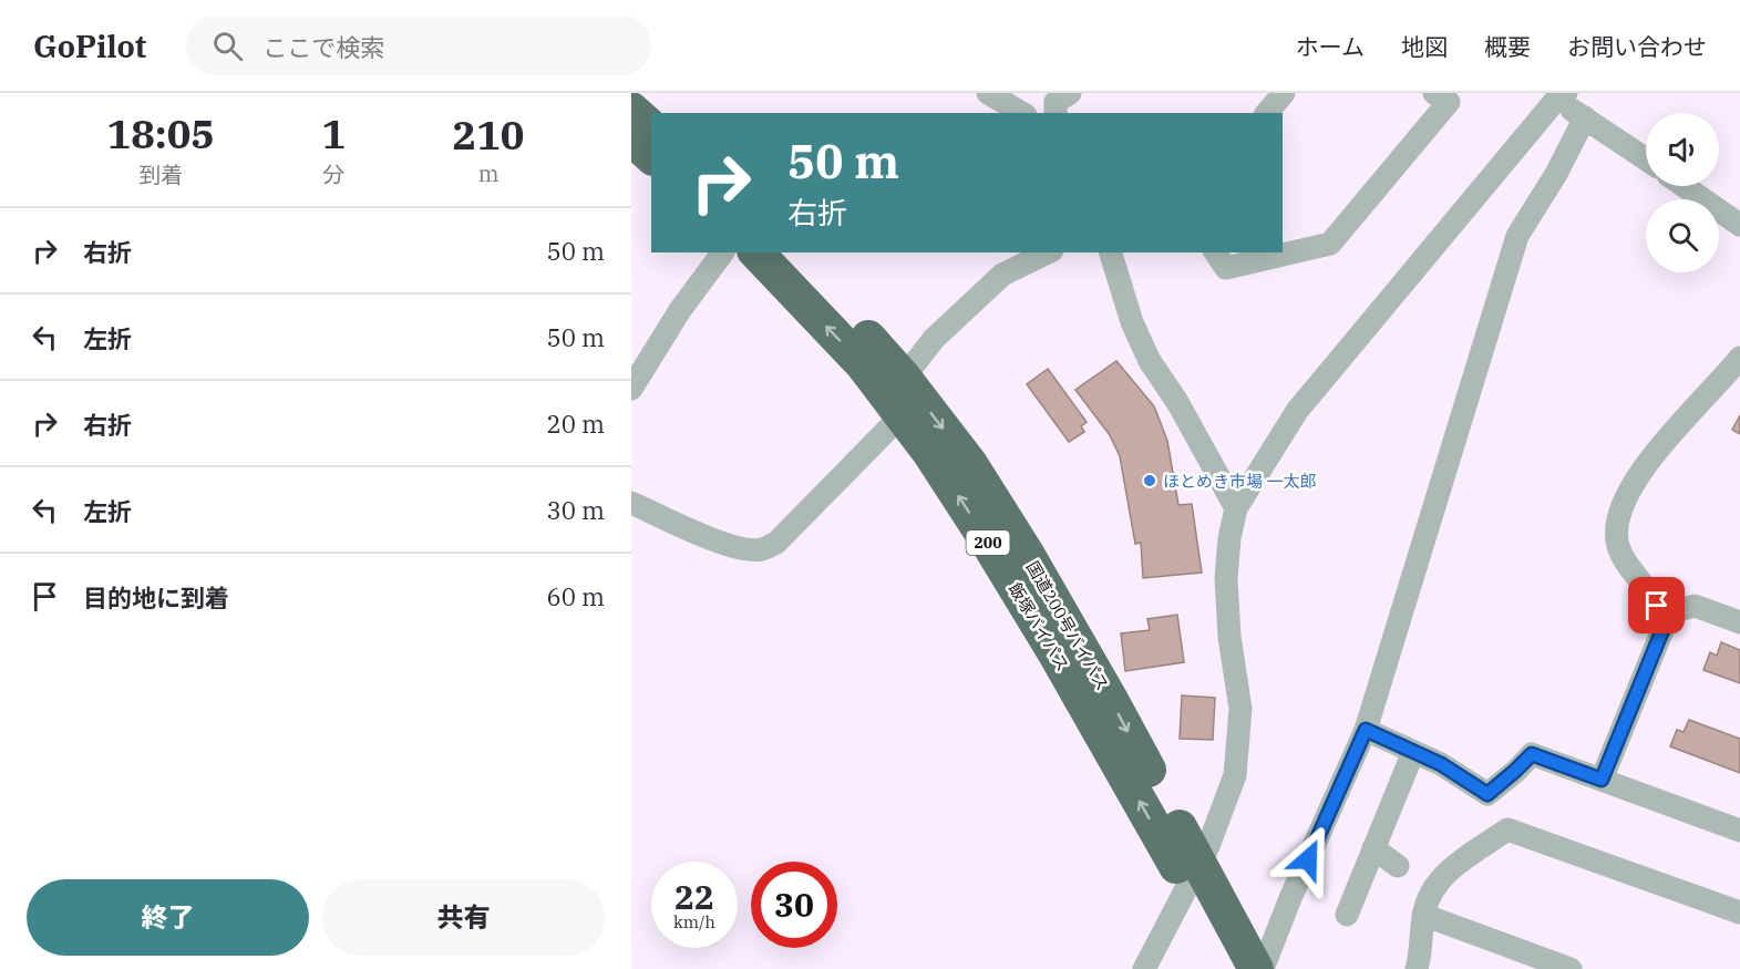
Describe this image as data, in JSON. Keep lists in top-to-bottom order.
{
  "streets": {
    "highway": ["200", "国道200号バイパス", "飯塚バイパス"]
  },
  "one_way": ["国道200号バイパス", "飯塚バイパス"],
  "places": ["ほとめき市場 一太郎"],
  "page": {
    "header": "GoPilot",
    "search": "ここで検索",
    "nav": [
      "ホーム",
      "地図",
      "概要",
      "お問い合わせ"
    ],
    "eta": [
      "18:05",
      "到着",
      "1",
      "分",
      "210",
      "m"
    ],
    "turn": ["50 m", "右折"],
    "list": [
      {
        "name": "右折",
        "value": "50 m"
      },
      {
        "name": "左折",
        "value": "50 m"
      },
      {
        "name": "右折",
        "value": "20 m"
      },
      {
        "name": "左折",
        "value": "30 m"
      },
      {
        "name": "目的地に到着",
        "value": "60 m"
      }
    ],
    "speed": "22 km/h",
    "limit": "30",
    "buttons": ["終了", "共有"]
  }
}
